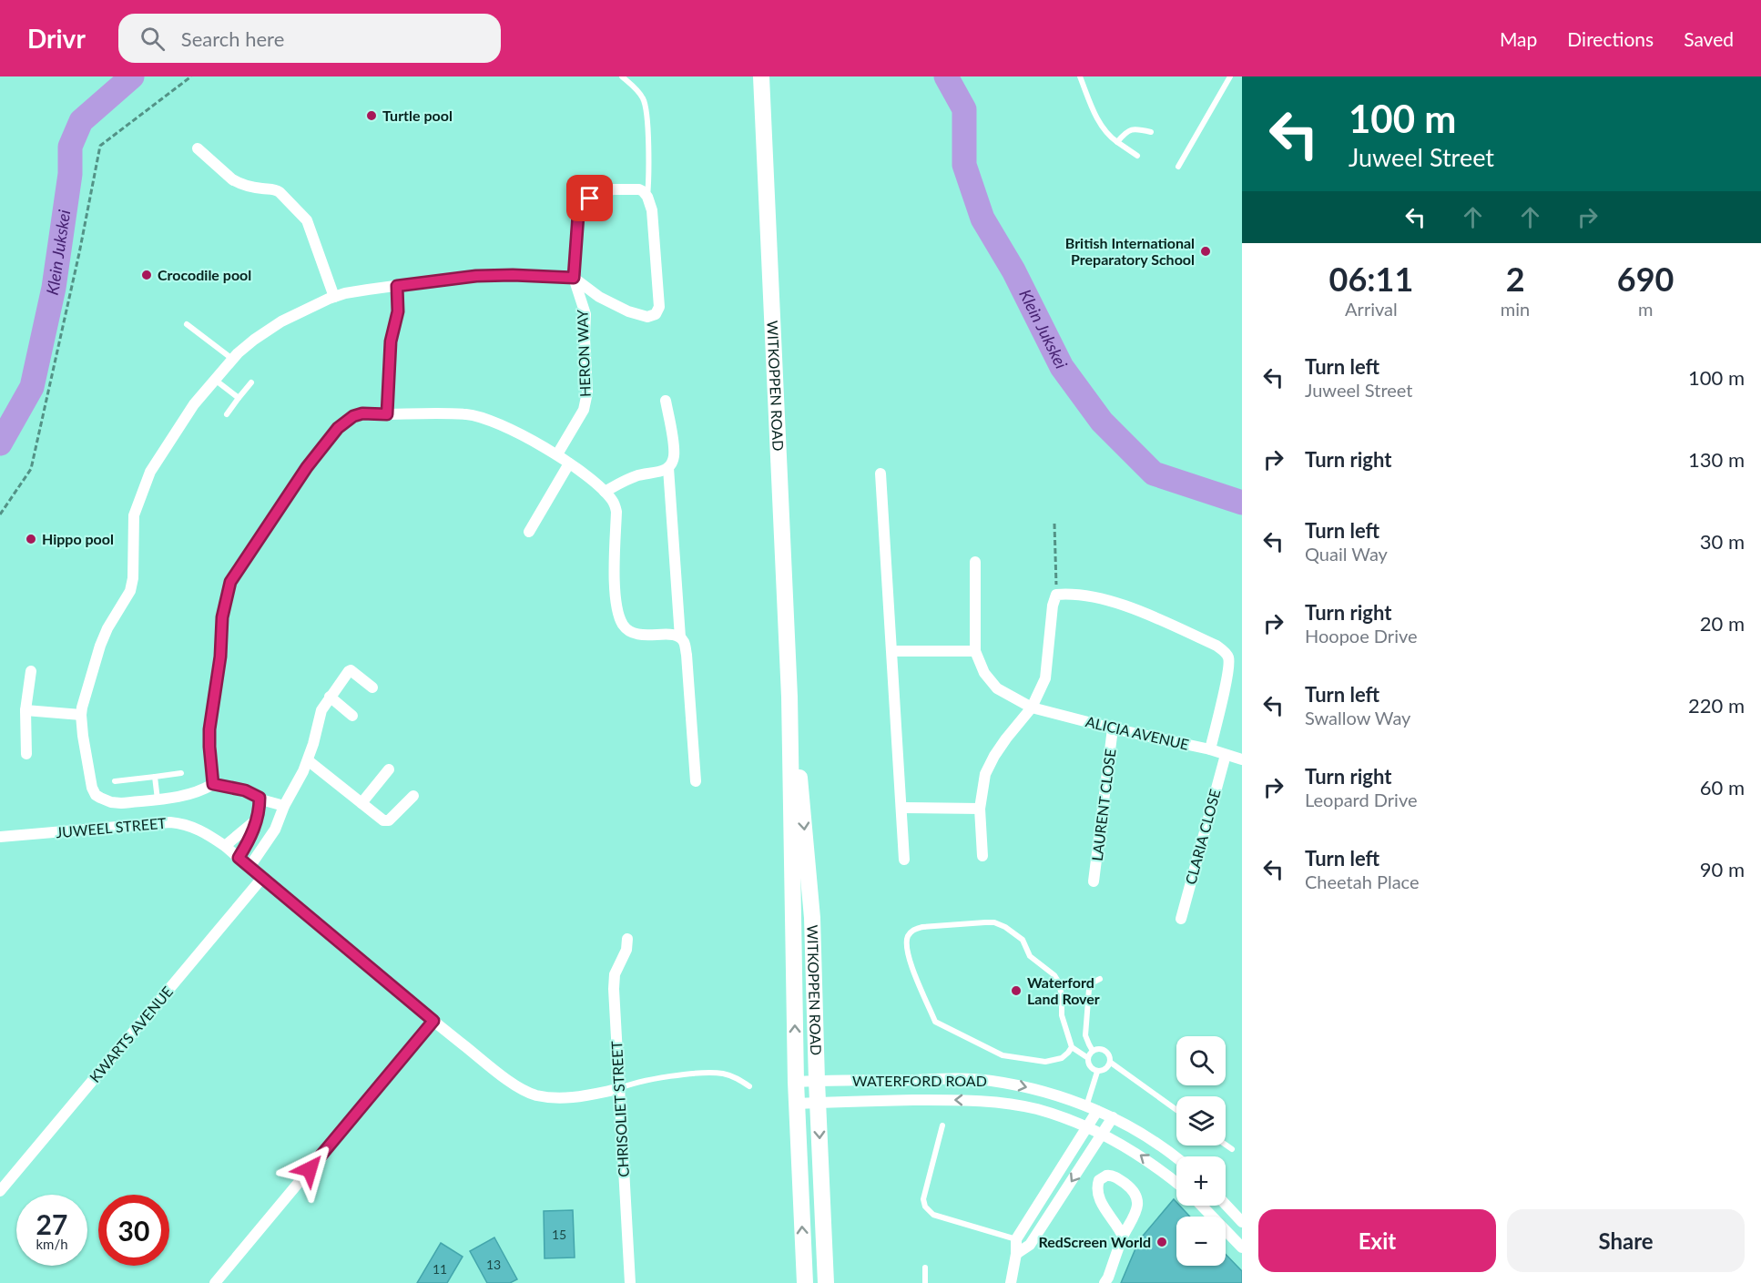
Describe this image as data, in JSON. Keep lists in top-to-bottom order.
{
  "streets": {
    "main road": ["WITKOPPEN ROAD"],
    "street": [
      "HERON WAY",
      "ALICIA AVENUE",
      "LAURENT CLOSE",
      "JUWEEL STREET",
      "CLARIA CLOSE",
      "KWARTS AVENUE",
      "WATERFORD ROAD",
      "CHRISOLIET STREET"
    ]
  },
  "crossings": [
    ["WITKOPPEN ROAD", "WATERFORD ROAD"],
    ["ALICIA AVENUE", "LAURENT CLOSE"],
    ["ALICIA AVENUE", "CLARIA CLOSE"],
    ["JUWEEL STREET", "KWARTS AVENUE"],
    ["JUWEEL STREET", "CHRISOLIET STREET"]
  ],
  "water": ["Klein Jukskei"],
  "places": [
    "Turtle pool",
    "British International Preparatory School",
    "Crocodile pool",
    "Hippo pool",
    "Waterford Land Rover",
    "RedScreen World"
  ],
  "house_numbers": ["15", "13", "11"],
  "page": {
    "header": "Drivr",
    "search": "Search here",
    "nav": ["Map", "Directions", "Saved"],
    "turn": ["100 m", "Juweel Street"],
    "eta": [
      "06:11",
      "Arrival",
      "2",
      "min",
      "690",
      "m"
    ],
    "list": [
      {
        "name": "Turn left",
        "note": "Juweel Street",
        "value": "100 m"
      },
      {
        "name": "Turn right",
        "value": "130 m"
      },
      {
        "name": "Turn left",
        "note": "Quail Way",
        "value": "30 m"
      },
      {
        "name": "Turn right",
        "note": "Hoopoe Drive",
        "value": "20 m"
      },
      {
        "name": "Turn left",
        "note": "Swallow Way",
        "value": "220 m"
      },
      {
        "name": "Turn right",
        "note": "Leopard Drive",
        "value": "60 m"
      },
      {
        "name": "Turn left",
        "note": "Cheetah Place",
        "value": "90 m"
      }
    ],
    "map_buttons": ["+", "−"],
    "speed": "27 km/h",
    "limit": "30",
    "buttons": ["Exit", "Share"]
  }
}
